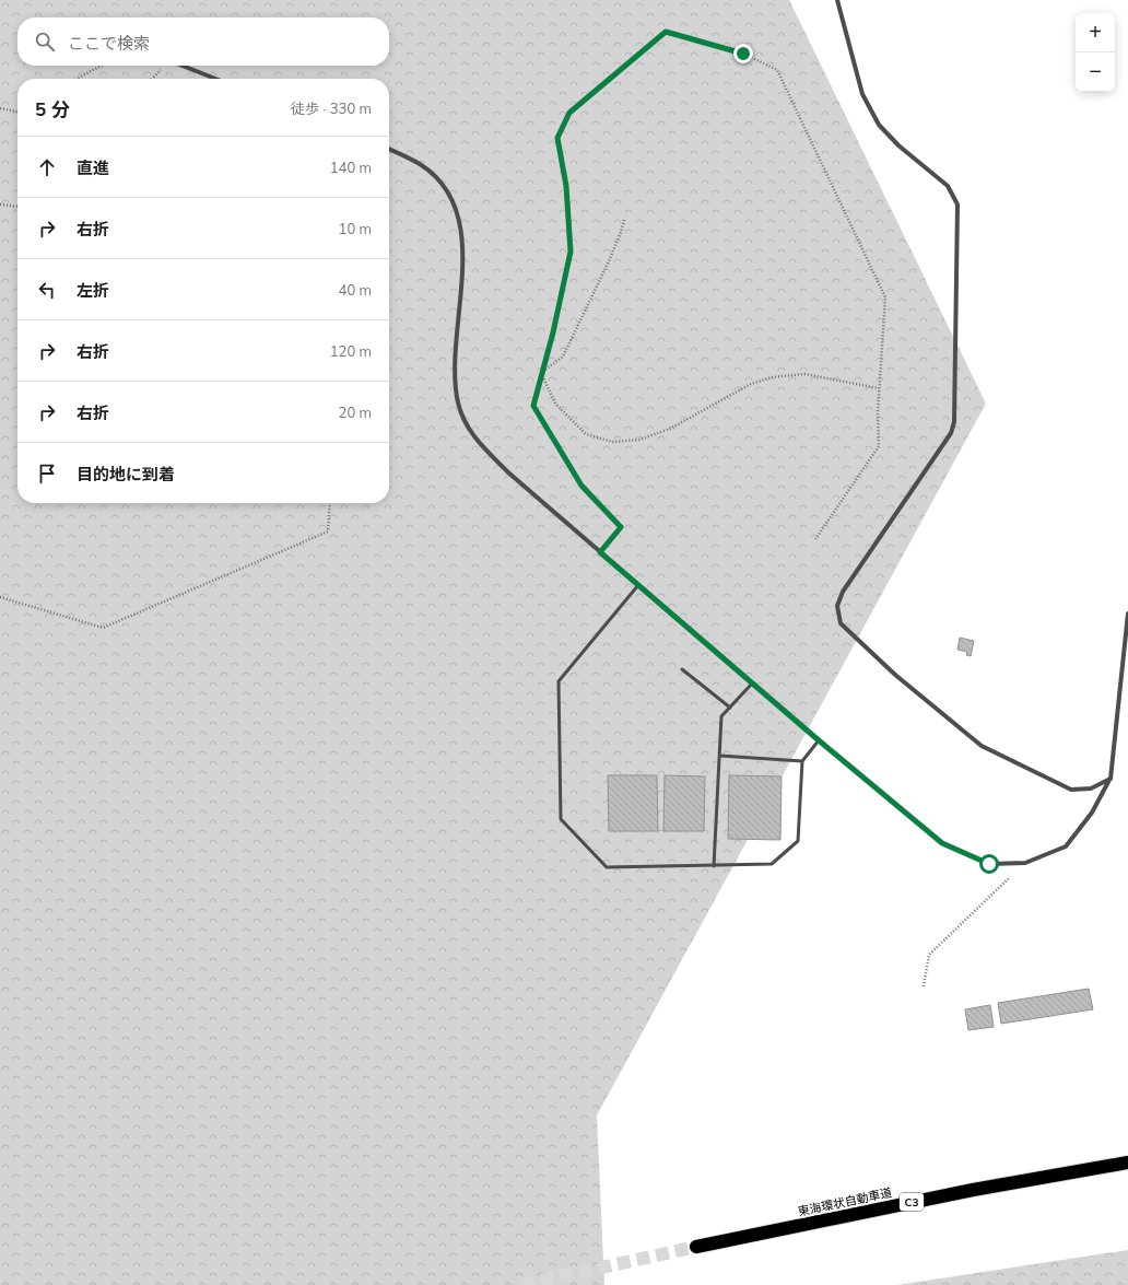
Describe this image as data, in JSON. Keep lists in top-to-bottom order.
{
  "streets": {
    "highway": ["東海環状自動車道", "C3"]
  },
  "page": {
    "map_buttons": ["+", "−"],
    "search": "ここで検索",
    "heading": ["5 分", "徒歩 · 330 m"],
    "list": [
      ["直進", "140 m"],
      ["右折", "10 m"],
      ["左折", "40 m"],
      ["右折", "120 m"],
      ["右折", "20 m"],
      "目的地に到着"
    ]
  }
}
